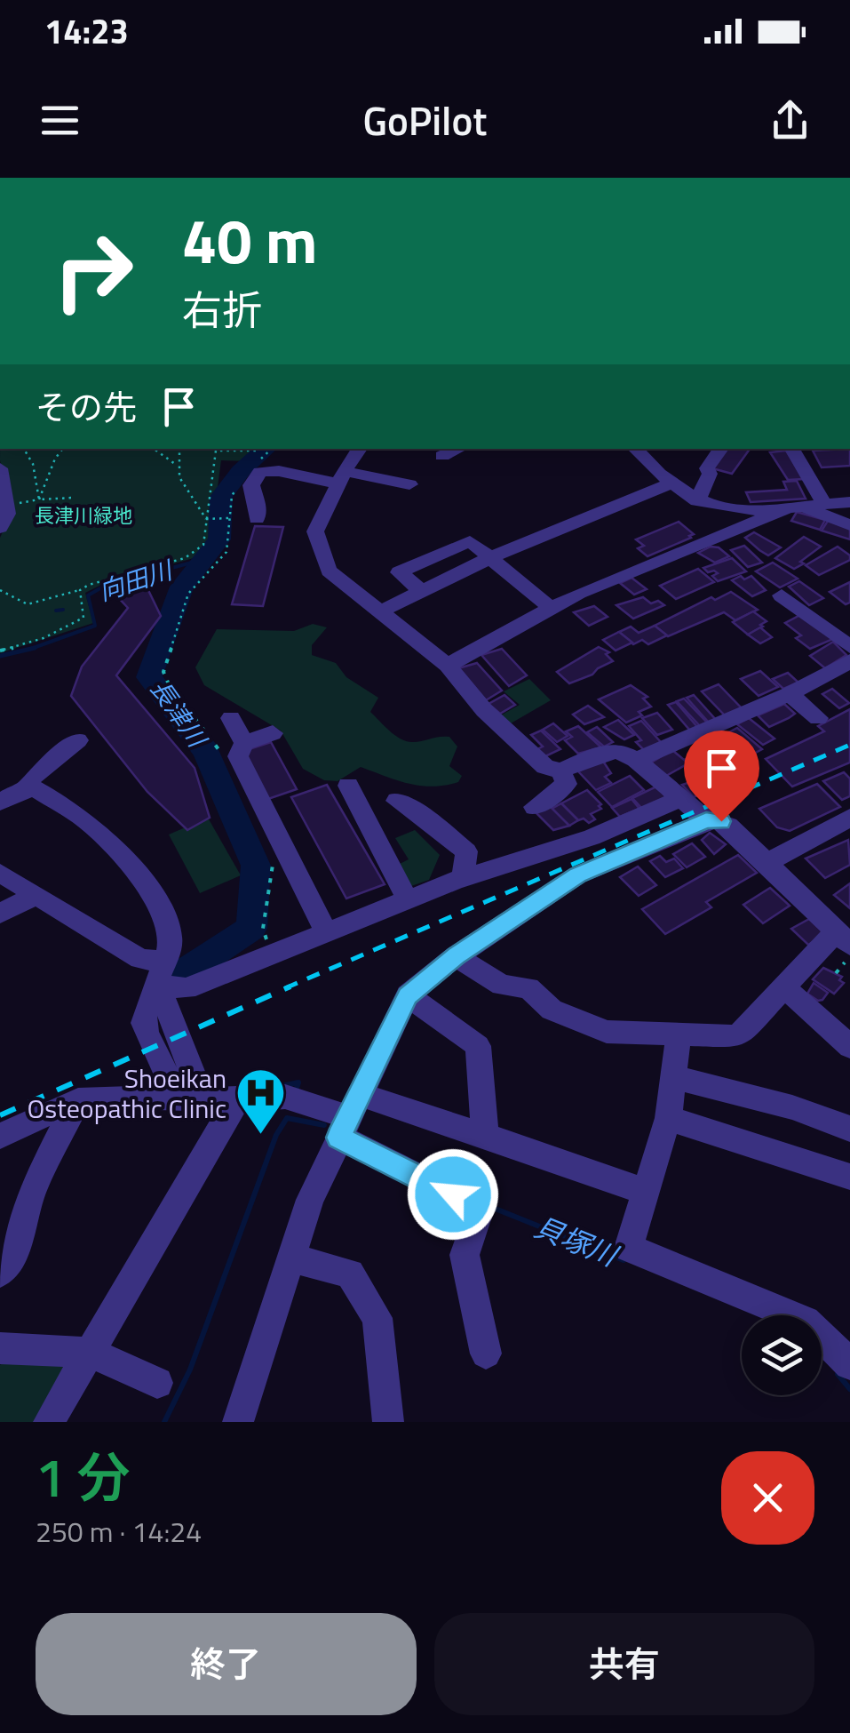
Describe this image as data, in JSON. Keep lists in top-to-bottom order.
{
  "water": ["向田川", "長津川", "貝塚川"],
  "parks": ["長津川緑地"],
  "places": {
    "hospital": ["Shoeikan Osteopathic Clinic"]
  },
  "page": {
    "status": "14:23",
    "header": "GoPilot",
    "turn": ["40 m", "右折"],
    "then": "その先",
    "heading": ["1 分", "250 m · 14:24"],
    "buttons": ["終了", "共有"]
  }
}
